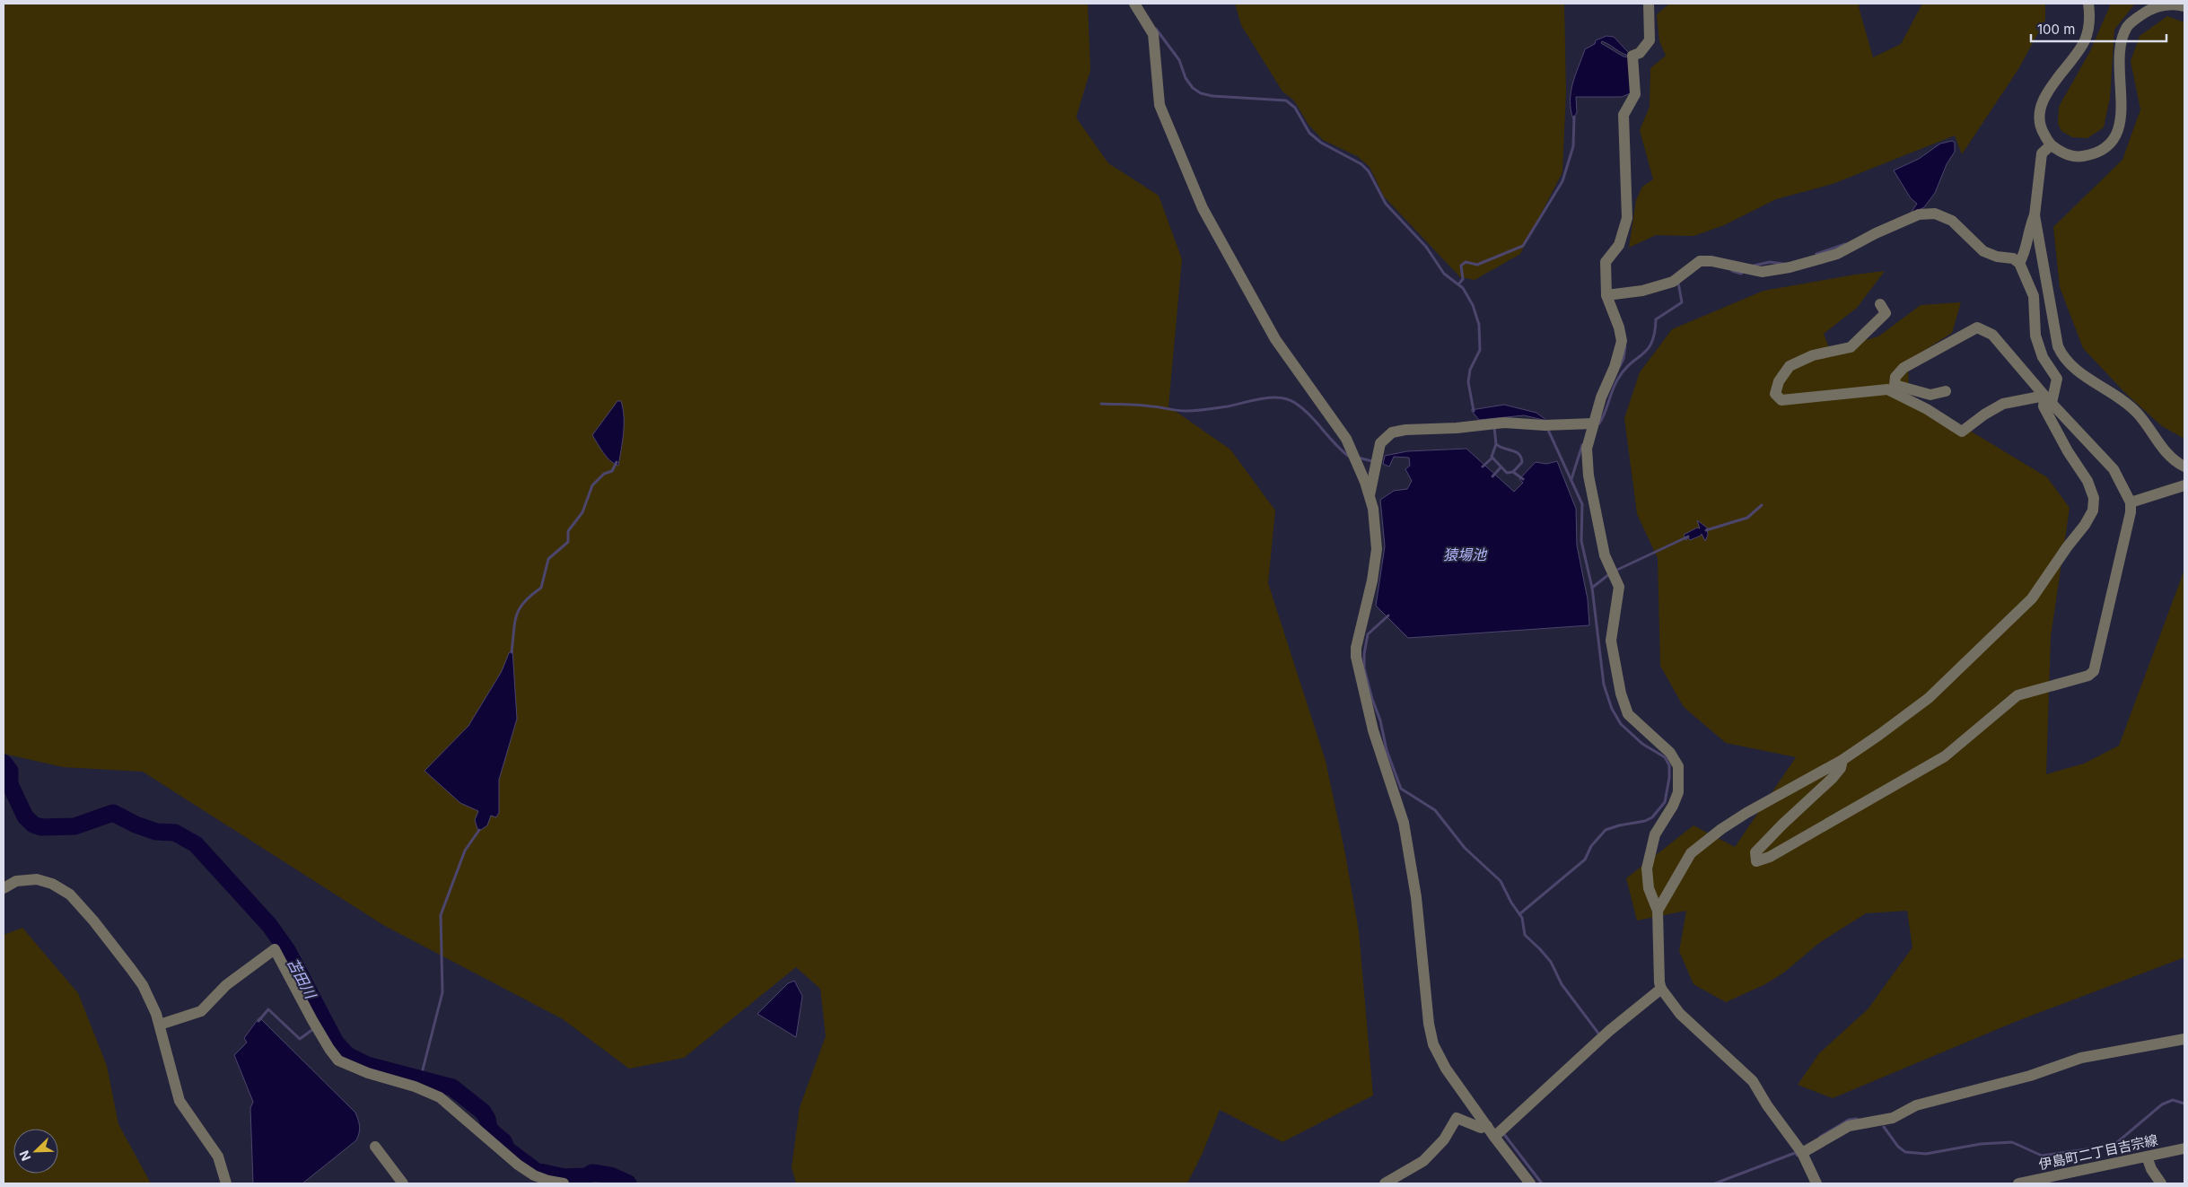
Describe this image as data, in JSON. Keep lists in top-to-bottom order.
{
  "streets": {
    "street": ["伊島町二丁目吉宗線"]
  },
  "water": ["猿場池", "苫田川"],
  "scale_bar": "100 m",
  "north": "bottom left"
}
